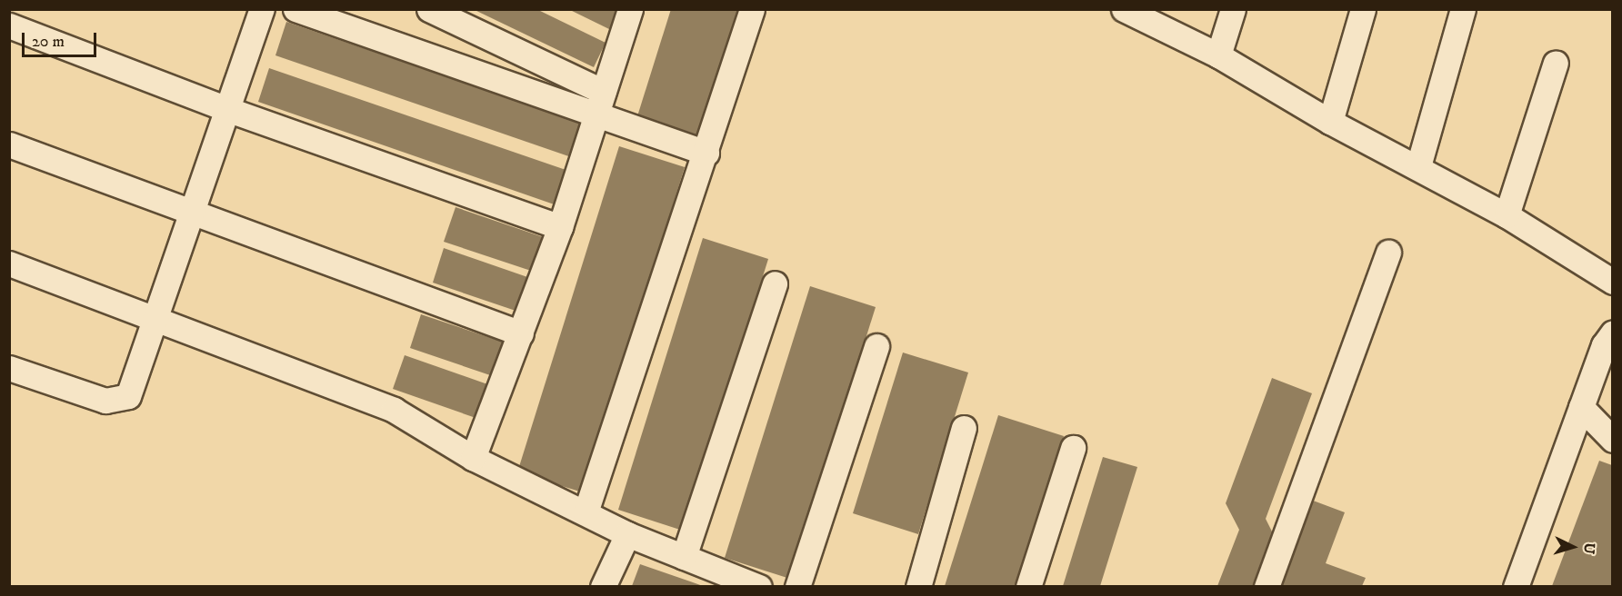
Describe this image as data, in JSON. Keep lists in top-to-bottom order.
{
  "scale_bar": "20 m",
  "north": "right"
}
